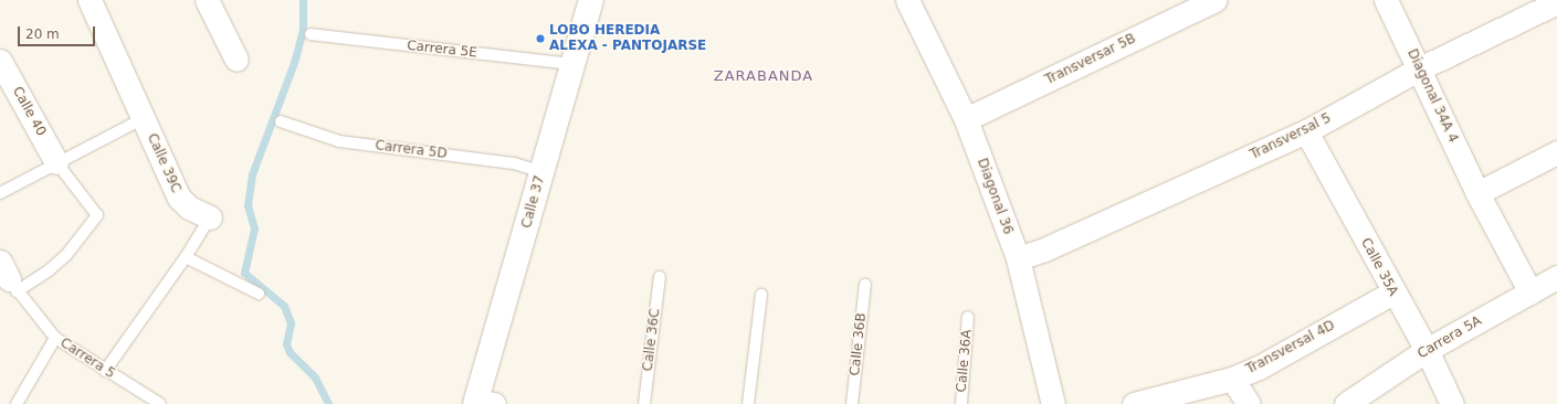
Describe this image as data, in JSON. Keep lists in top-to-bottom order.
{
  "streets": {
    "main road": ["Calle 37"],
    "street": [
      "Transversar 5B",
      "Diagonal 34A 4",
      "Calle 40",
      "Transversal 5",
      "Calle 39C",
      "Diagonal 36",
      "Calle 35A",
      "Carrera 5A",
      "Transversal 4D"
    ],
    "lane": [
      "Carrera 5E",
      "Carrera 5D",
      "Calle 36C",
      "Calle 36B",
      "Carrera 5",
      "Calle 36A"
    ]
  },
  "crossings": [
    ["Carrera 5E", "Calle 37"],
    ["Transversar 5B", "Diagonal 36"],
    ["Diagonal 34A 4", "Transversal 5"],
    ["Diagonal 34A 4", "Carrera 5A"],
    ["Transversal 5", "Diagonal 36"],
    ["Transversal 5", "Calle 35A"],
    ["Carrera 5D", "Calle 37"],
    ["Calle 39C", "Carrera 5"],
    ["Calle 35A", "Carrera 5A"],
    ["Calle 35A", "Transversal 4D"]
  ],
  "districts": ["ZARABANDA"],
  "places": ["LOBO HEREDIA ALEXA - PANTOJARSE"],
  "scale_bar": "20 m"
}
